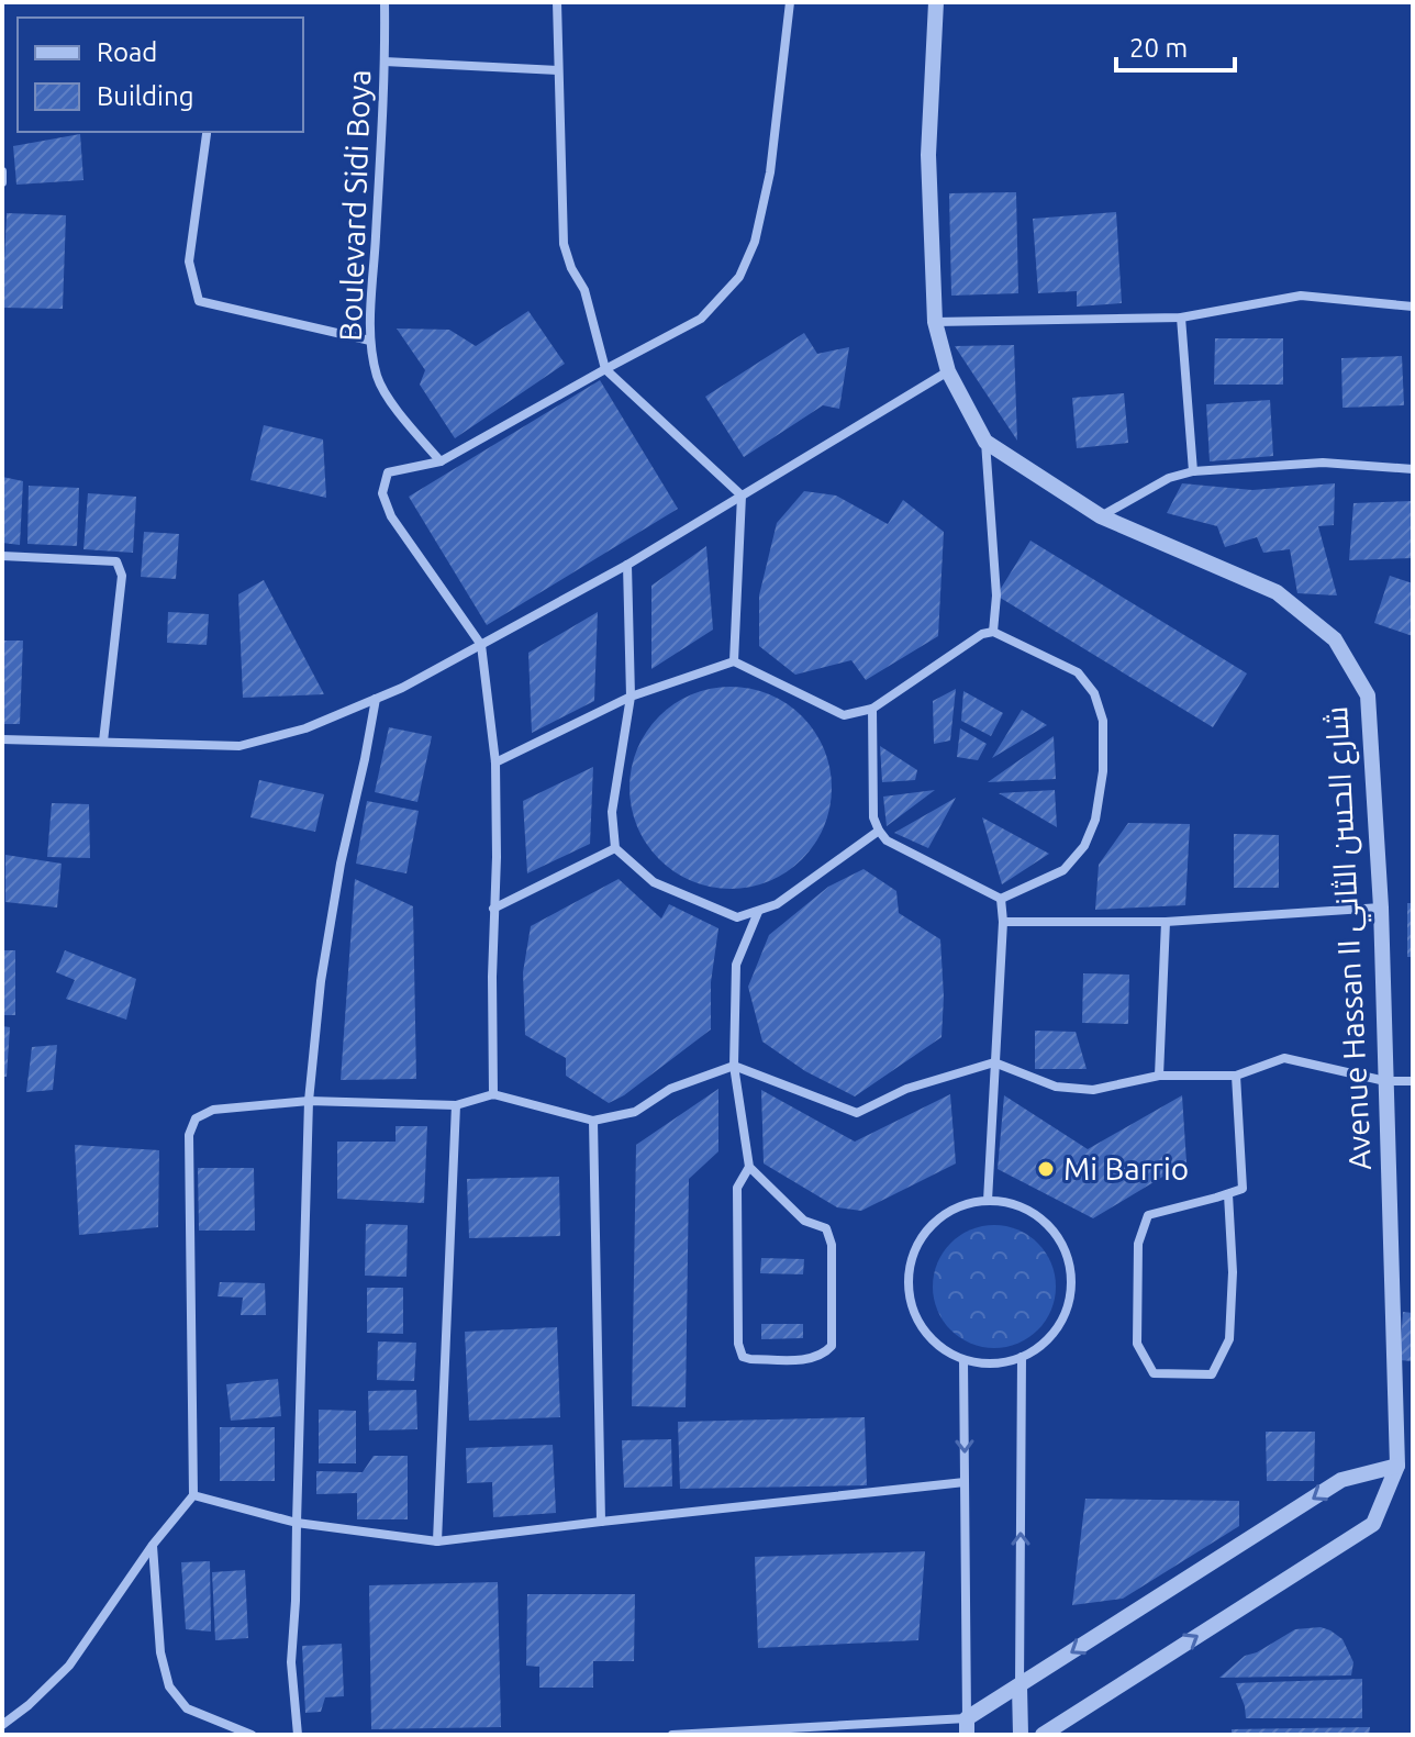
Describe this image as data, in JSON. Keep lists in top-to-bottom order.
{
  "streets": {
    "street": ["Boulevard Sidi Boya", "Avenue Hassan II شارع الحسن الثاني"]
  },
  "places": ["Mi Barrio"],
  "legend": ["Road", "Building"],
  "scale_bar": "20 m"
}
